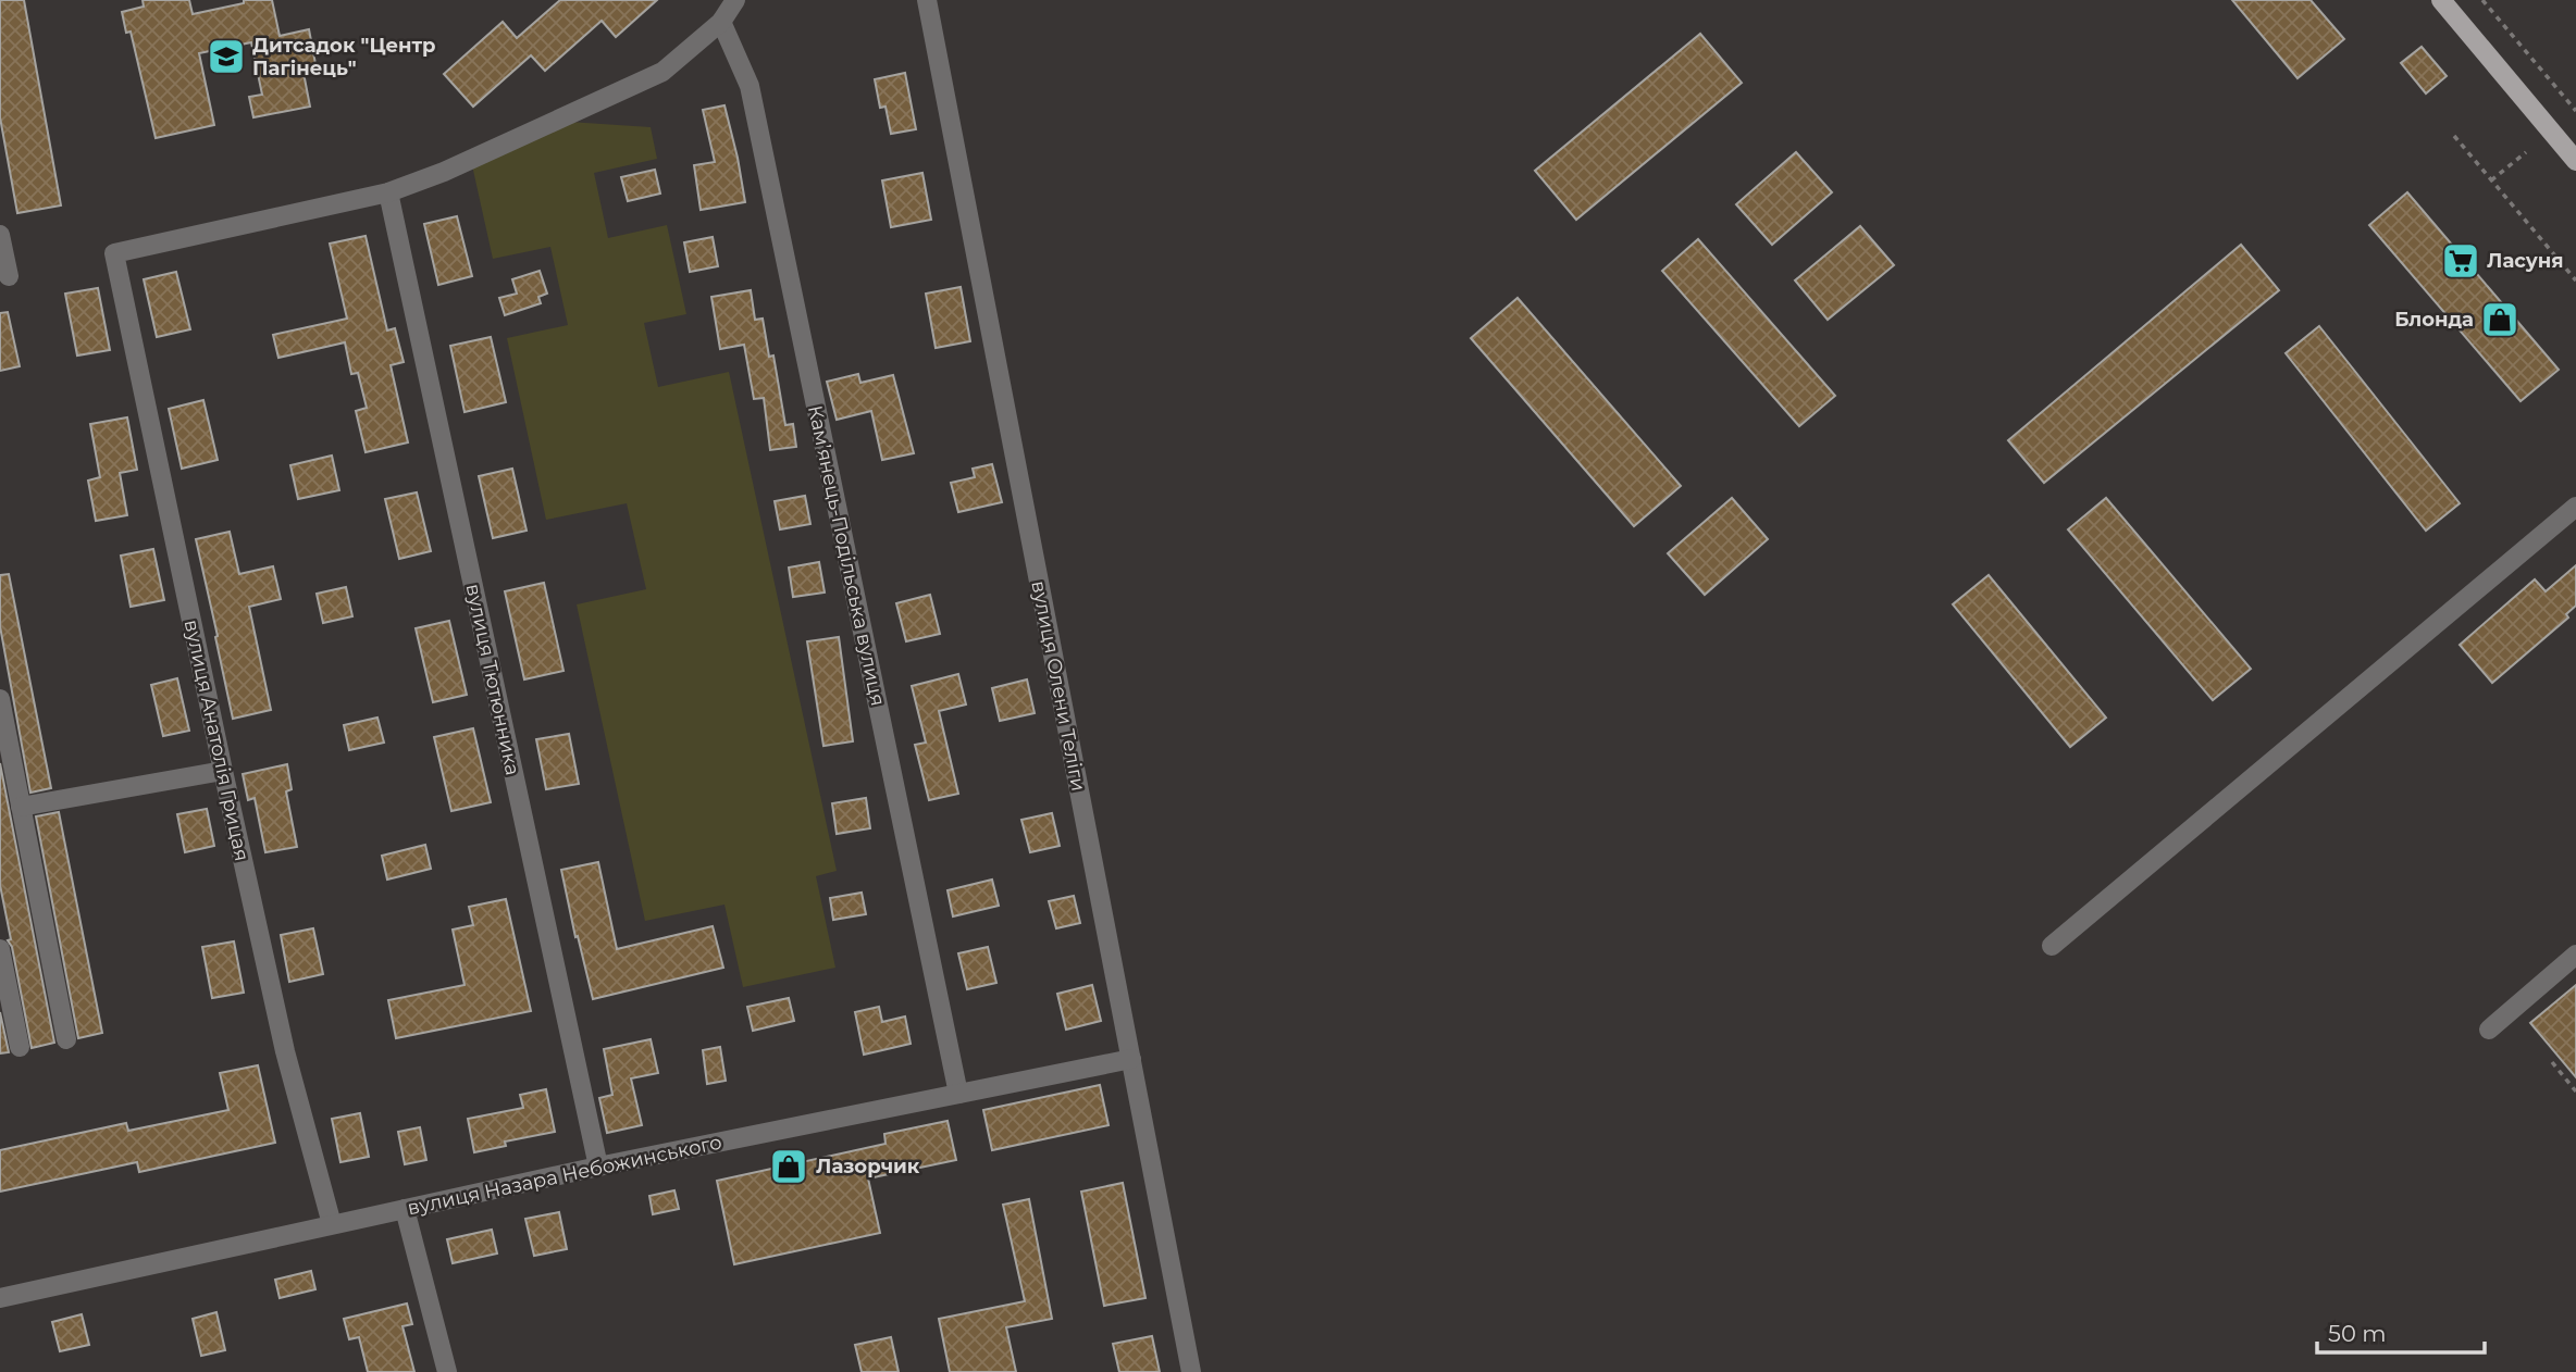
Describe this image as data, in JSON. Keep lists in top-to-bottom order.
{
  "streets": {
    "street": [
      "Камʼянець-Подільська вулиця",
      "вулиця Тютюнника",
      "вулиця Олени Теліги",
      "вулиця Анатолія Грицая",
      "вулиця Назара Небожинського"
    ]
  },
  "crossings": [
    ["Камʼянець-Подільська вулиця", "вулиця Назара Небожинського"],
    ["вулиця Тютюнника", "вулиця Анатолія Грицая"],
    ["вулиця Тютюнника", "вулиця Назара Небожинського"],
    ["вулиця Олени Теліги", "вулиця Назара Небожинського"],
    ["вулиця Анатолія Грицая", "вулиця Назара Небожинського"]
  ],
  "places": {
    "school or university": ["Дитсадок \"Центр Пагінець\""],
    "supermarket": ["Ласуня"],
    "shop": ["Блонда", "Лазорчик"]
  },
  "scale_bar": "50 m"
}
